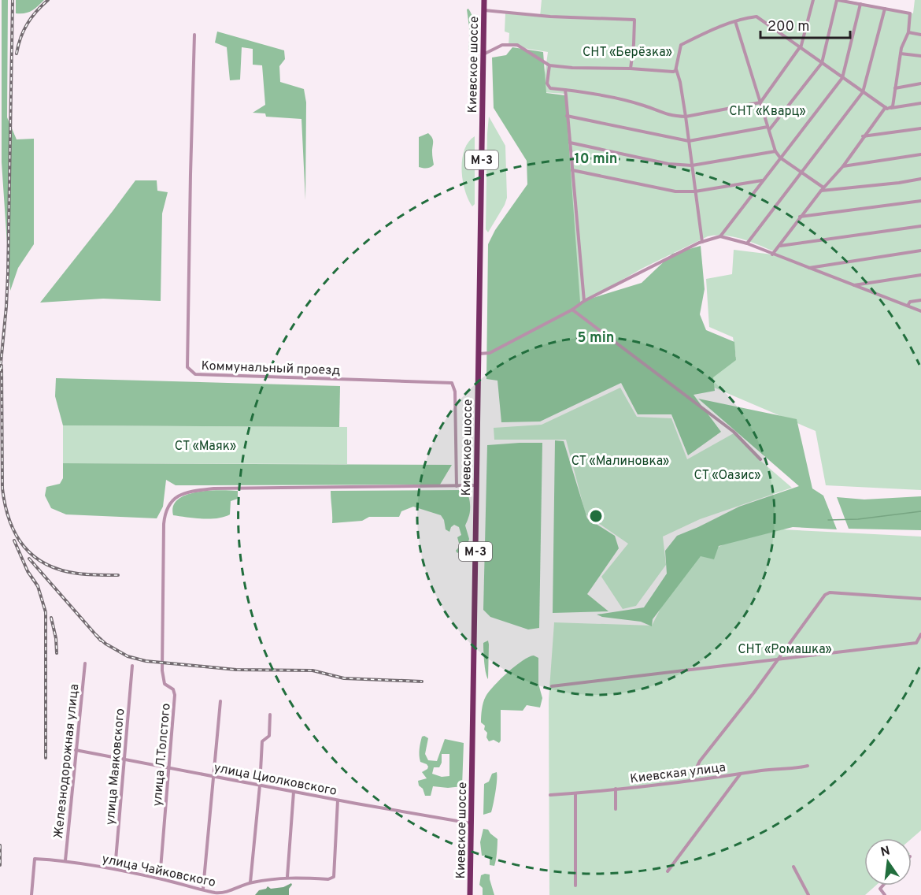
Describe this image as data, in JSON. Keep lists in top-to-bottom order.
{
  "streets": {
    "highway": ["Киевское шоссе", "М-3"],
    "street": [
      "Коммунальный проезд",
      "улица Л.Толстого",
      "Железнодорожная улица",
      "улица Маяковского",
      "Киевская улица",
      "улица Циолковского",
      "улица Чайковского"
    ]
  },
  "crossings": [
    ["Киевское шоссе", "улица Циолковского"],
    ["Коммунальный проезд", "улица Л.Толстого"],
    ["улица Л.Толстого", "улица Циолковского"],
    ["улица Л.Толстого", "улица Чайковского"],
    ["Железнодорожная улица", "улица Циолковского"],
    ["Железнодорожная улица", "улица Чайковского"],
    ["улица Маяковского", "улица Циолковского"],
    ["улица Маяковского", "улица Чайковского"],
    ["улица Циолковского", "улица Чайковского"]
  ],
  "parks": [
    "СНТ «Берёзка»",
    "СНТ «Кварц»",
    "СТ «Маяк»",
    "СТ «Малиновка»",
    "СТ «Оазис»",
    "СНТ «Ромашка»"
  ],
  "scale_bar": "200 m",
  "north": "top",
  "rings": ["10 min", "5 min"]
}
